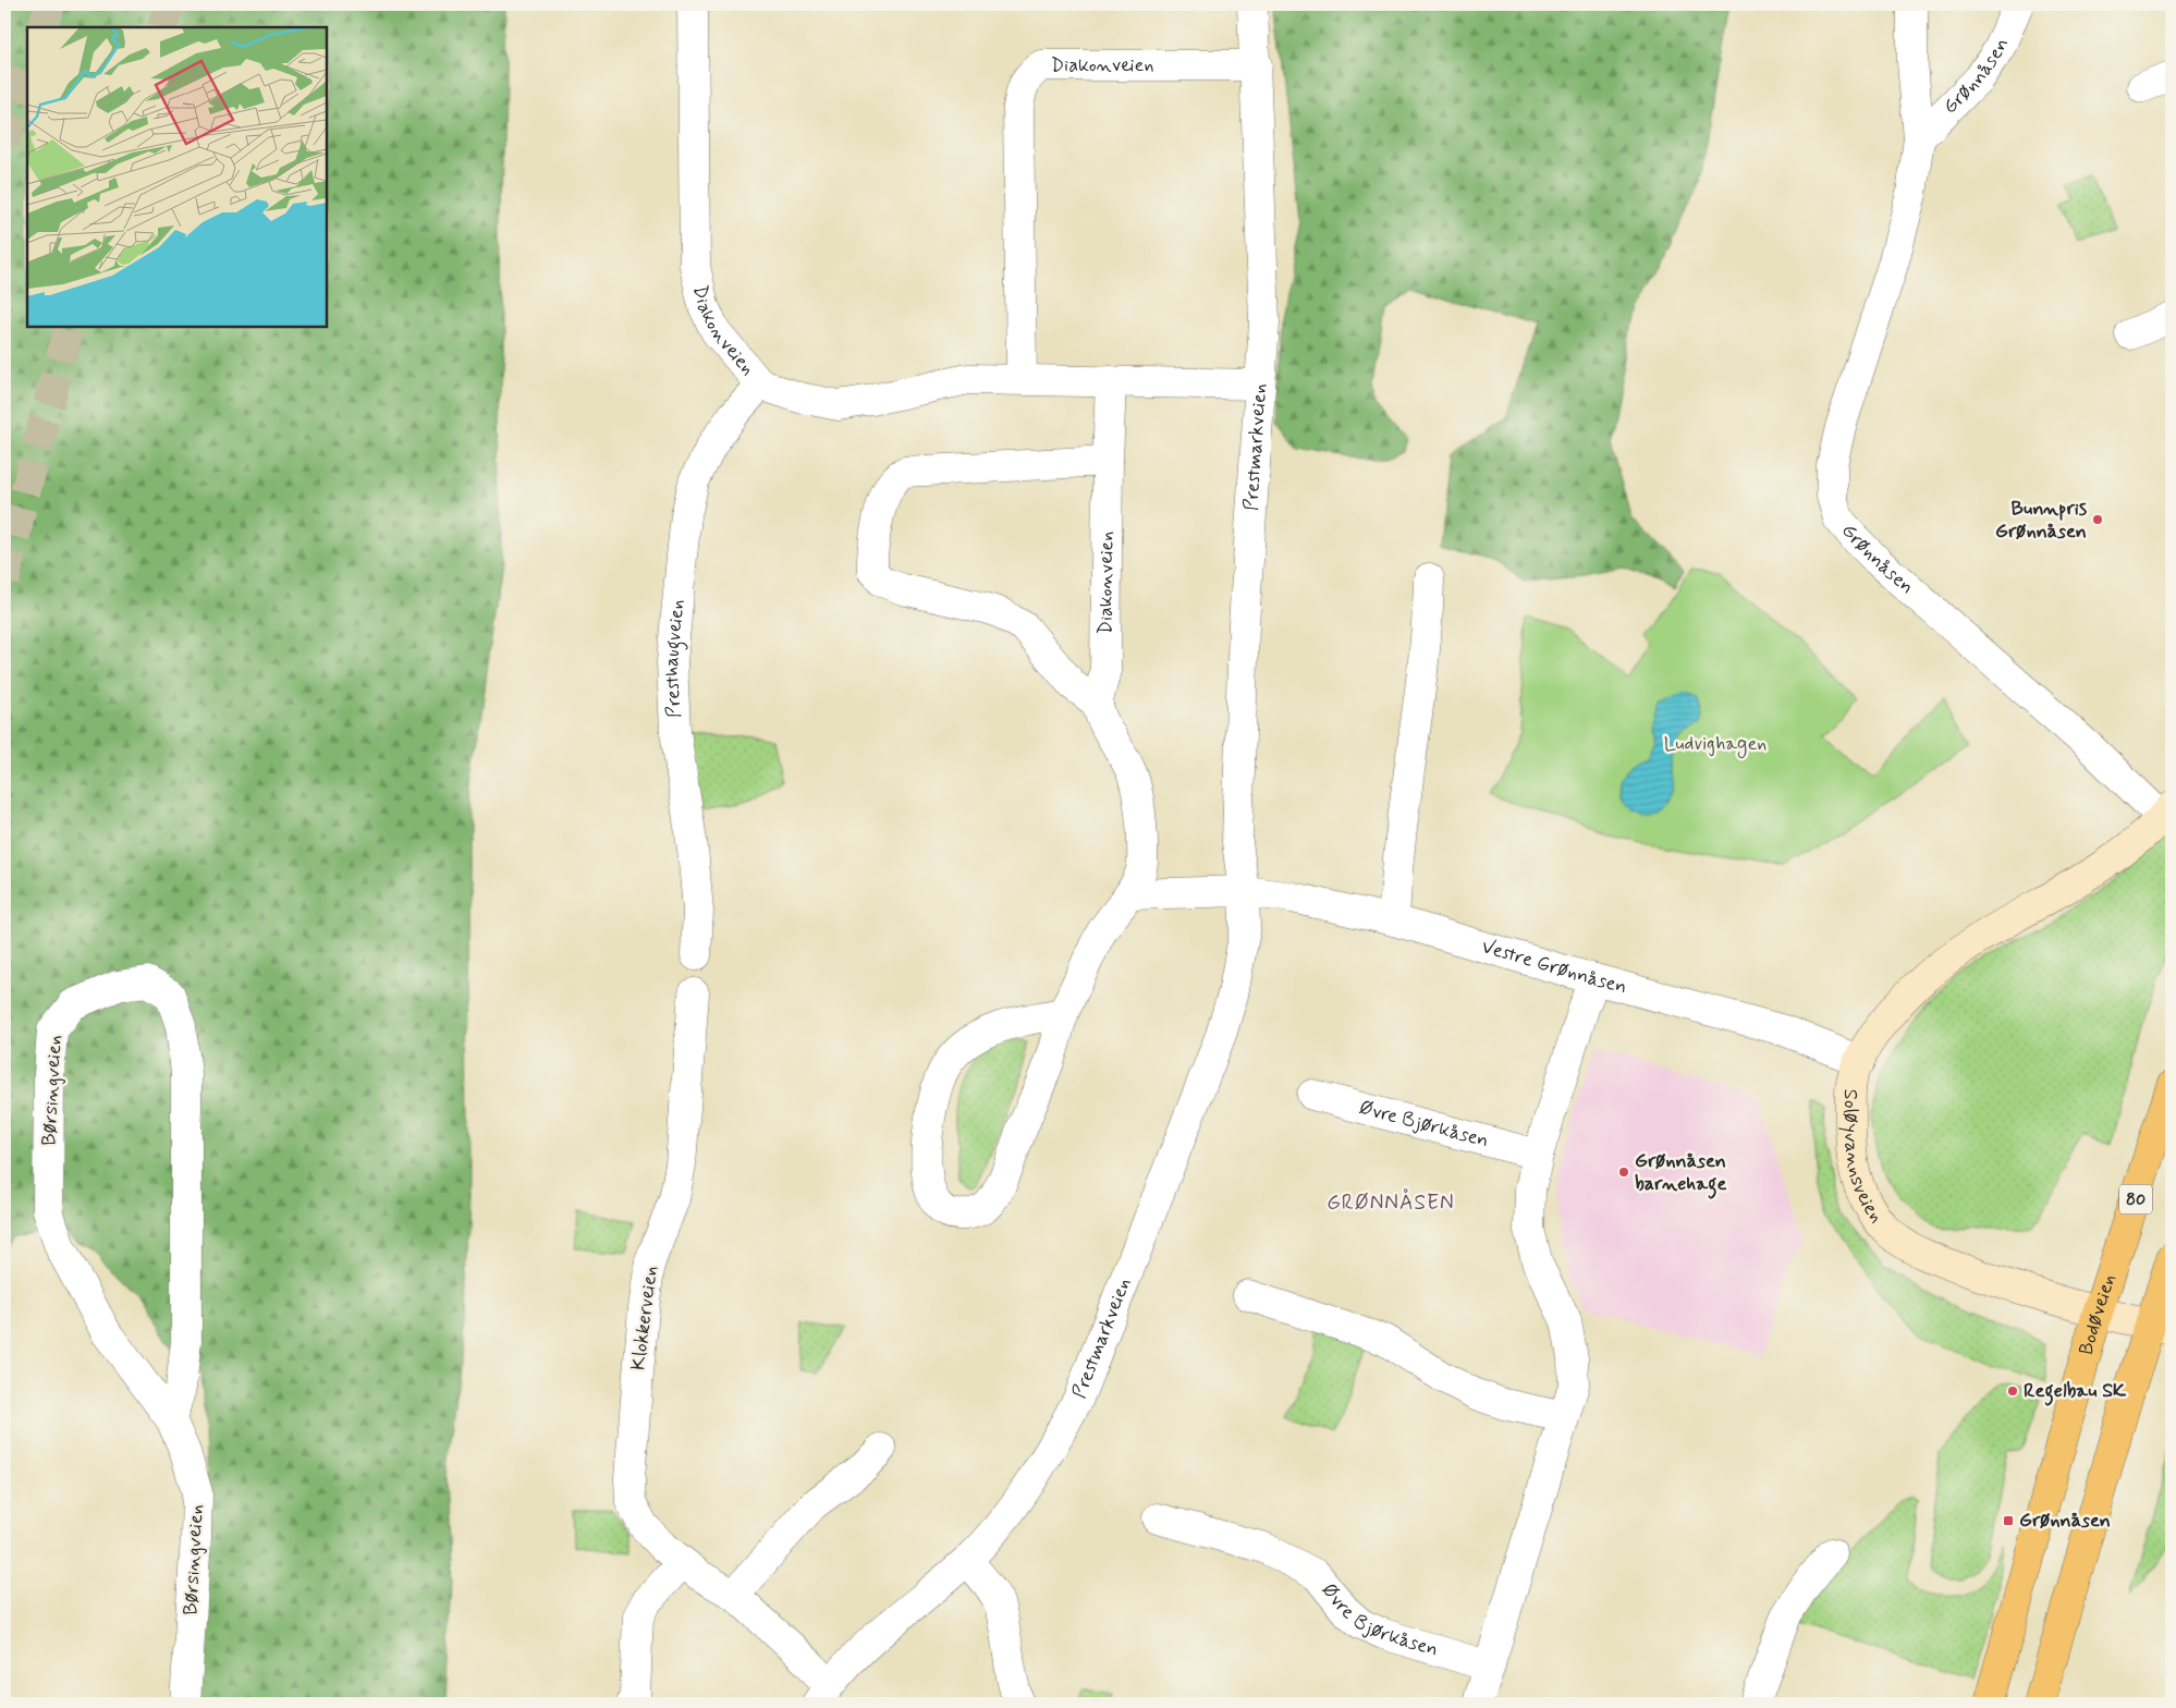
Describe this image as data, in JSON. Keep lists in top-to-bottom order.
{
  "streets": {
    "main road": ["80", "Bodøveien"],
    "street": [
      "Diakonveien",
      "Grønnåsen",
      "Prestmarkveien",
      "Presthaugveien",
      "Vestre Grønnåsen",
      "Børsingveien",
      "Øvre Bjørkåsen",
      "Soløyvannsveien",
      "Klokkerveien"
    ]
  },
  "crossings": [
    ["Diakonveien", "Prestmarkveien"],
    ["Diakonveien", "Presthaugveien"],
    ["Grønnåsen", "Soløyvannsveien"],
    ["Prestmarkveien", "Vestre Grønnåsen"],
    ["Prestmarkveien", "Klokkerveien"],
    ["Vestre Grønnåsen", "Soløyvannsveien"],
    ["Soløyvannsveien", "Bodøveien"]
  ],
  "districts": ["GRØNNÅSEN"],
  "parks": ["Ludvighagen"],
  "places": {
    "other": ["Bunnpris Grønnåsen", "Grønnåsen barnehage", "Regelbau SK"],
    "transit": ["Grønnåsen"]
  }
}
